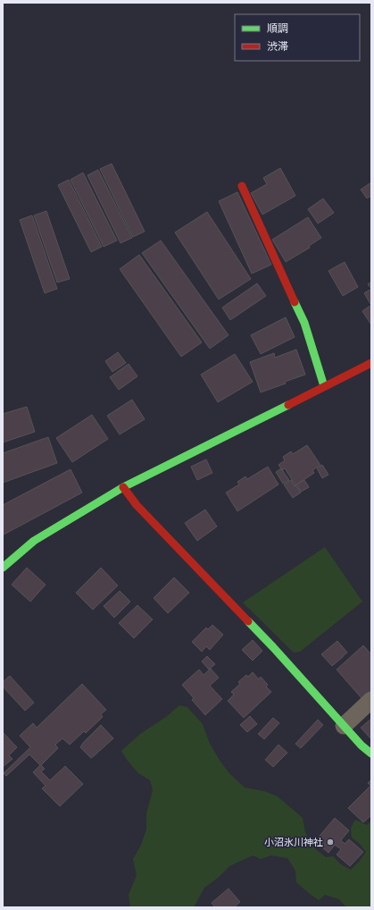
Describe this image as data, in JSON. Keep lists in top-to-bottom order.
{
  "places": ["小沼氷川神社"],
  "legend": ["順調", "渋滞"]
}
